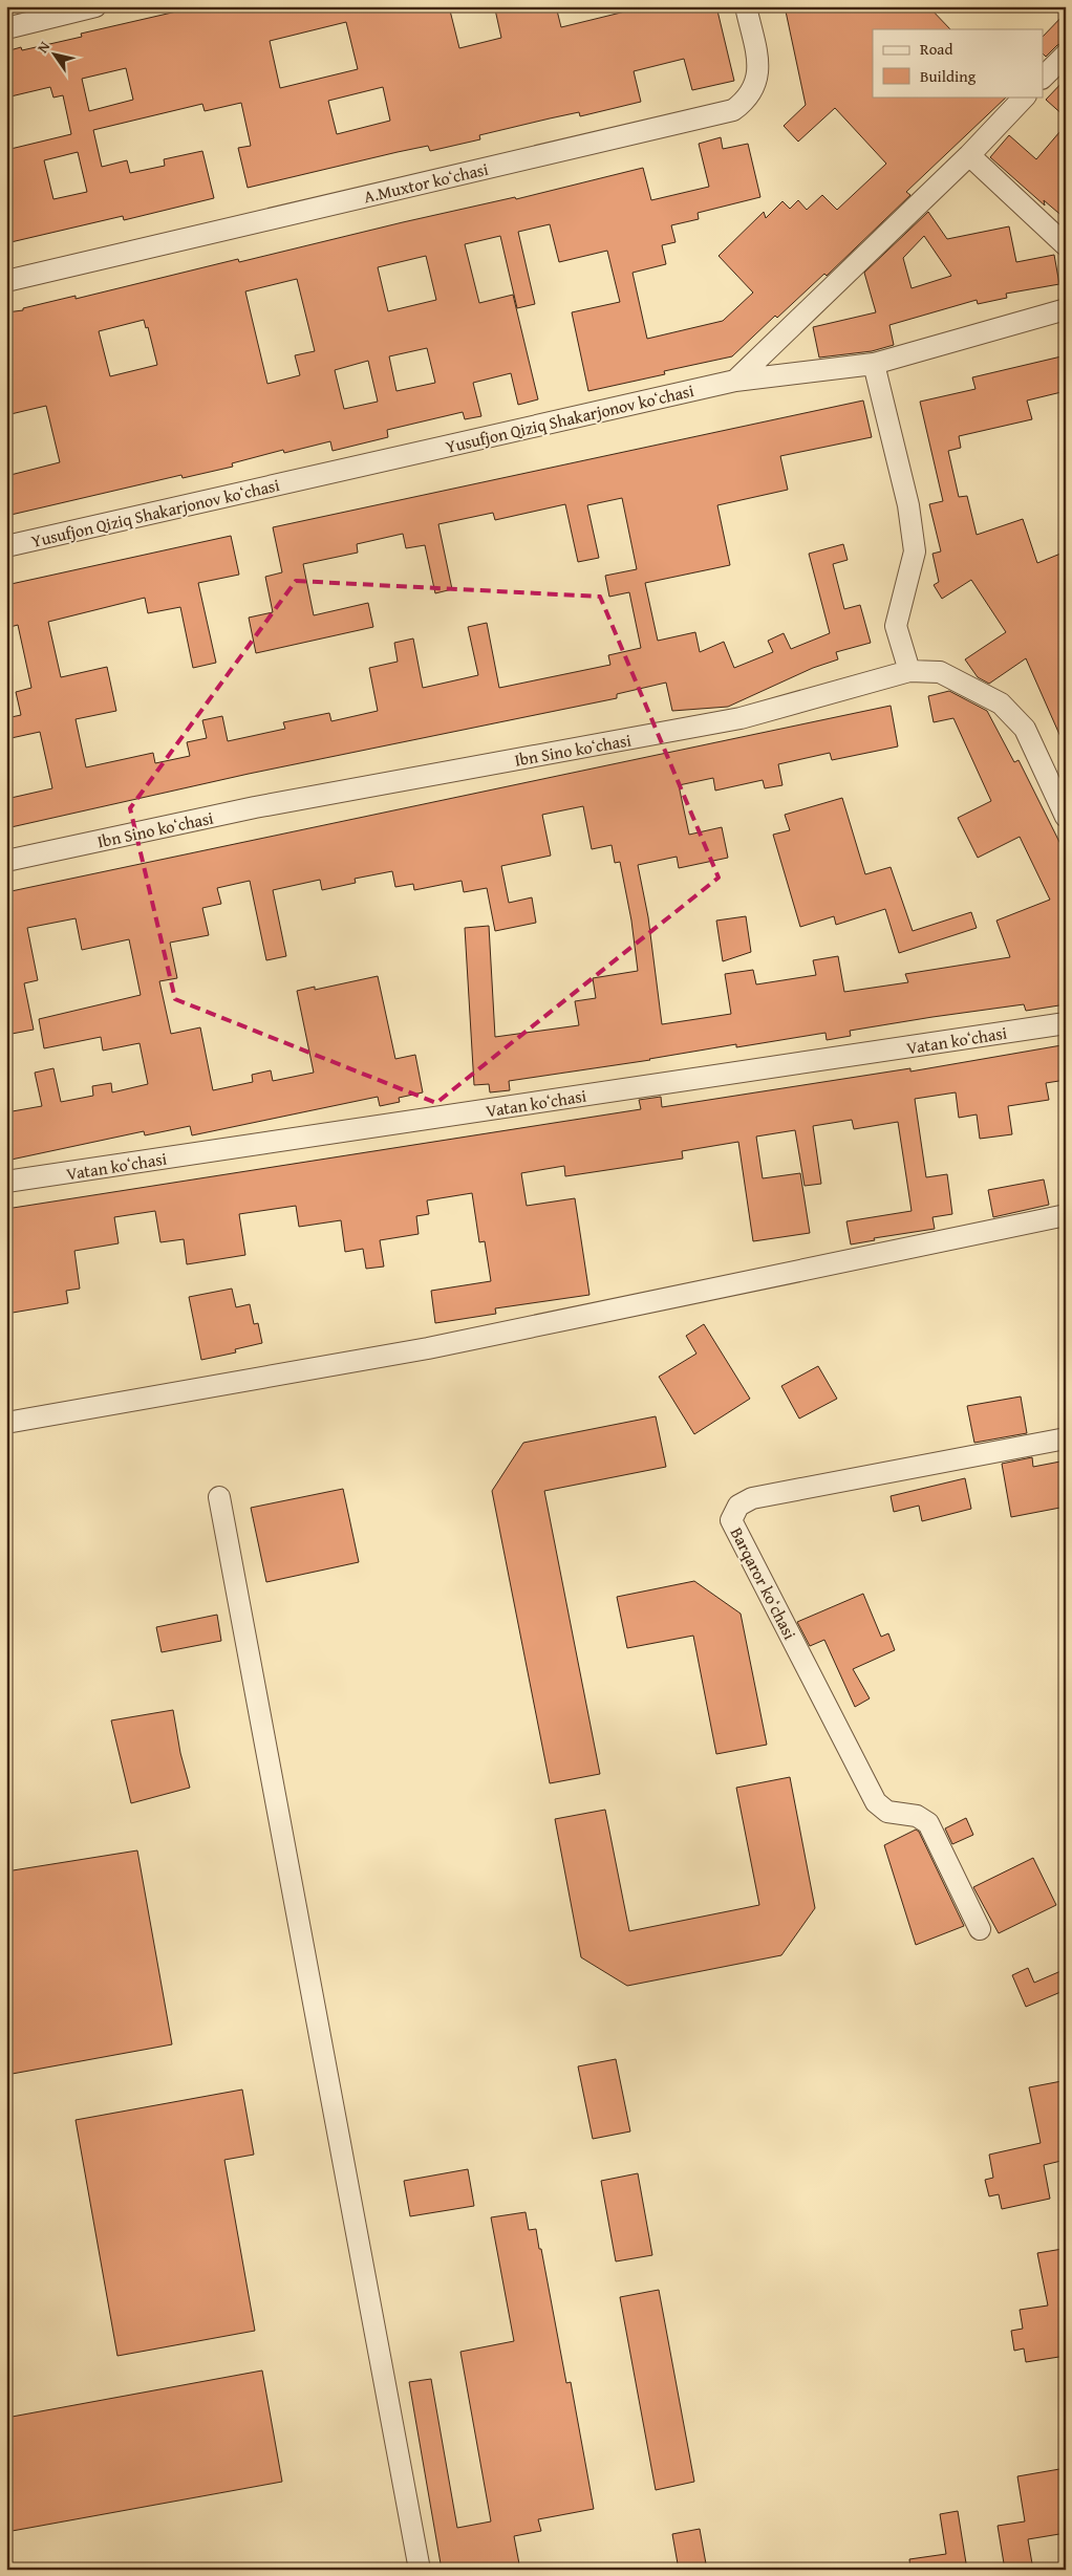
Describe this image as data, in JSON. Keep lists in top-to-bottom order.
{
  "streets": {
    "street": [
      "A.Muxtor koʻchasi",
      "Yusufjon Qiziq Shakarjonov koʻchasi",
      "Ibn Sino koʻchasi",
      "Vatan koʻchasi",
      "Barqaror koʻchasi"
    ]
  },
  "legend": ["Road", "Building"],
  "north": "top left"
}
